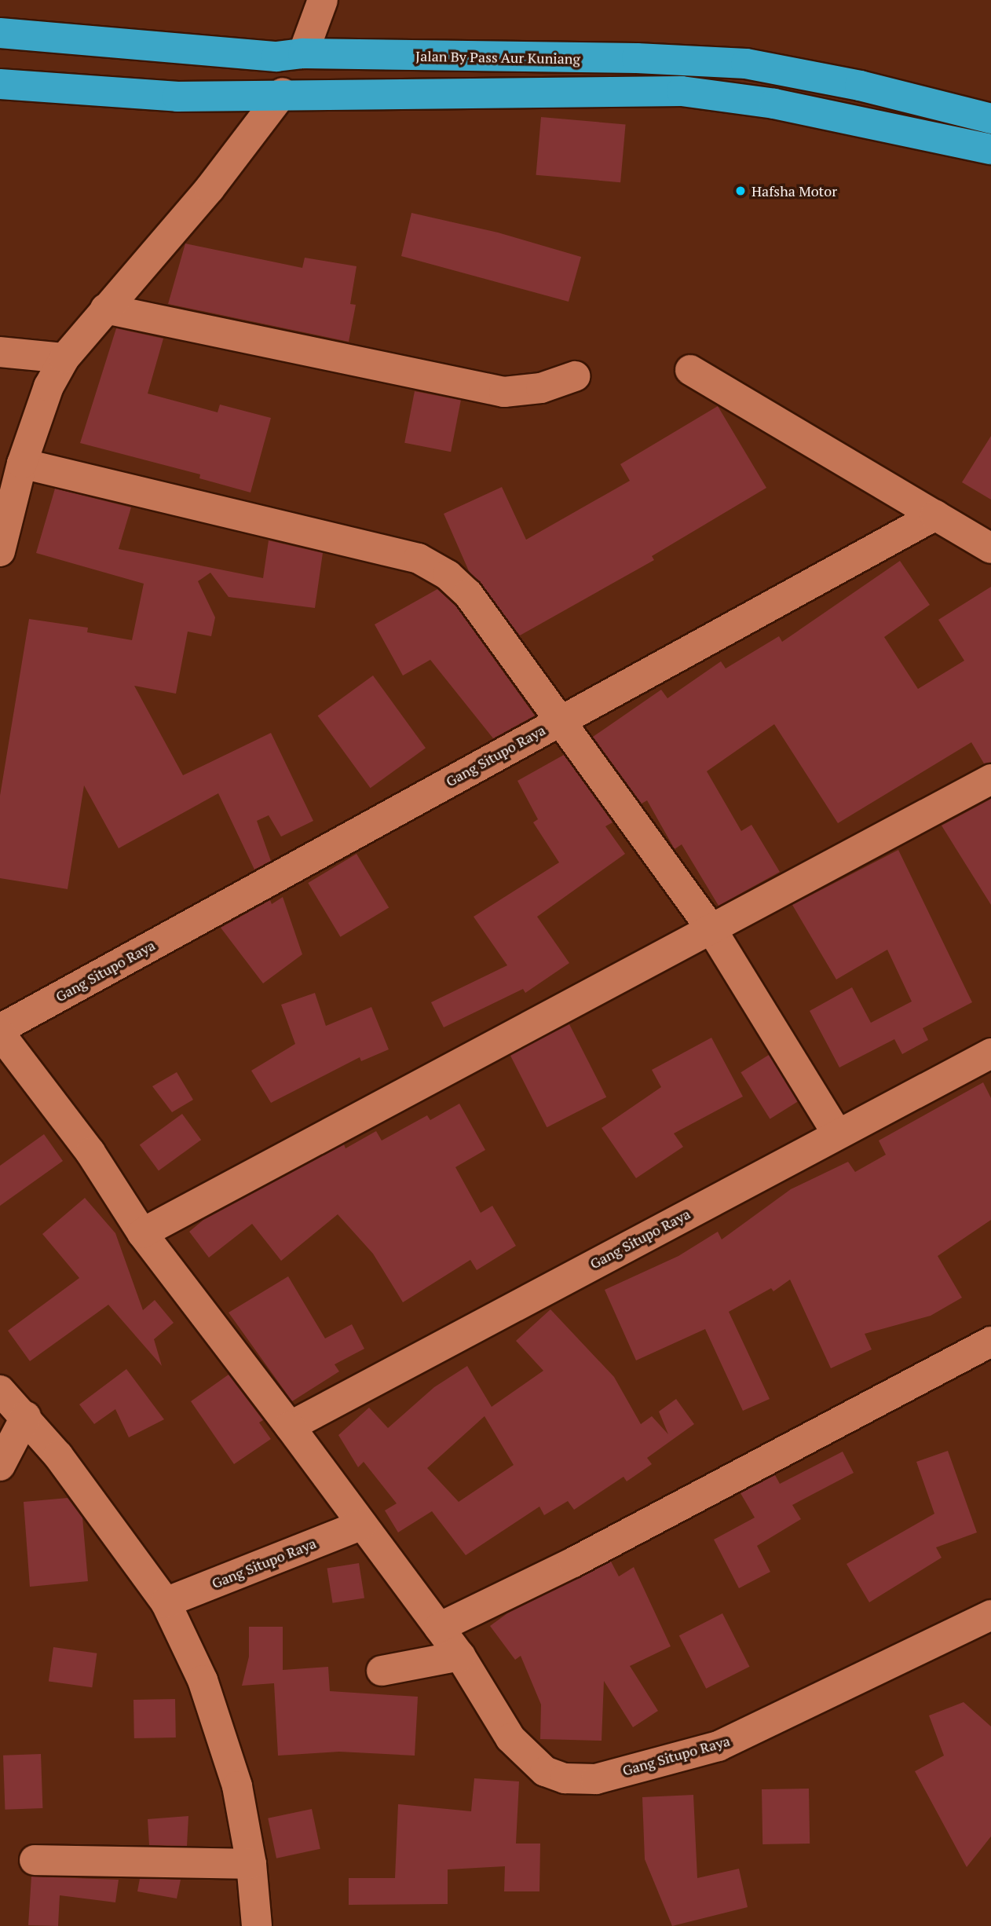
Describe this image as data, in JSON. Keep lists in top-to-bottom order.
{
  "streets": {
    "highway": ["Jalan By Pass Aur Kuniang"],
    "street": ["Gang Situpo Raya"]
  },
  "places": ["Hafsha Motor"]
}
